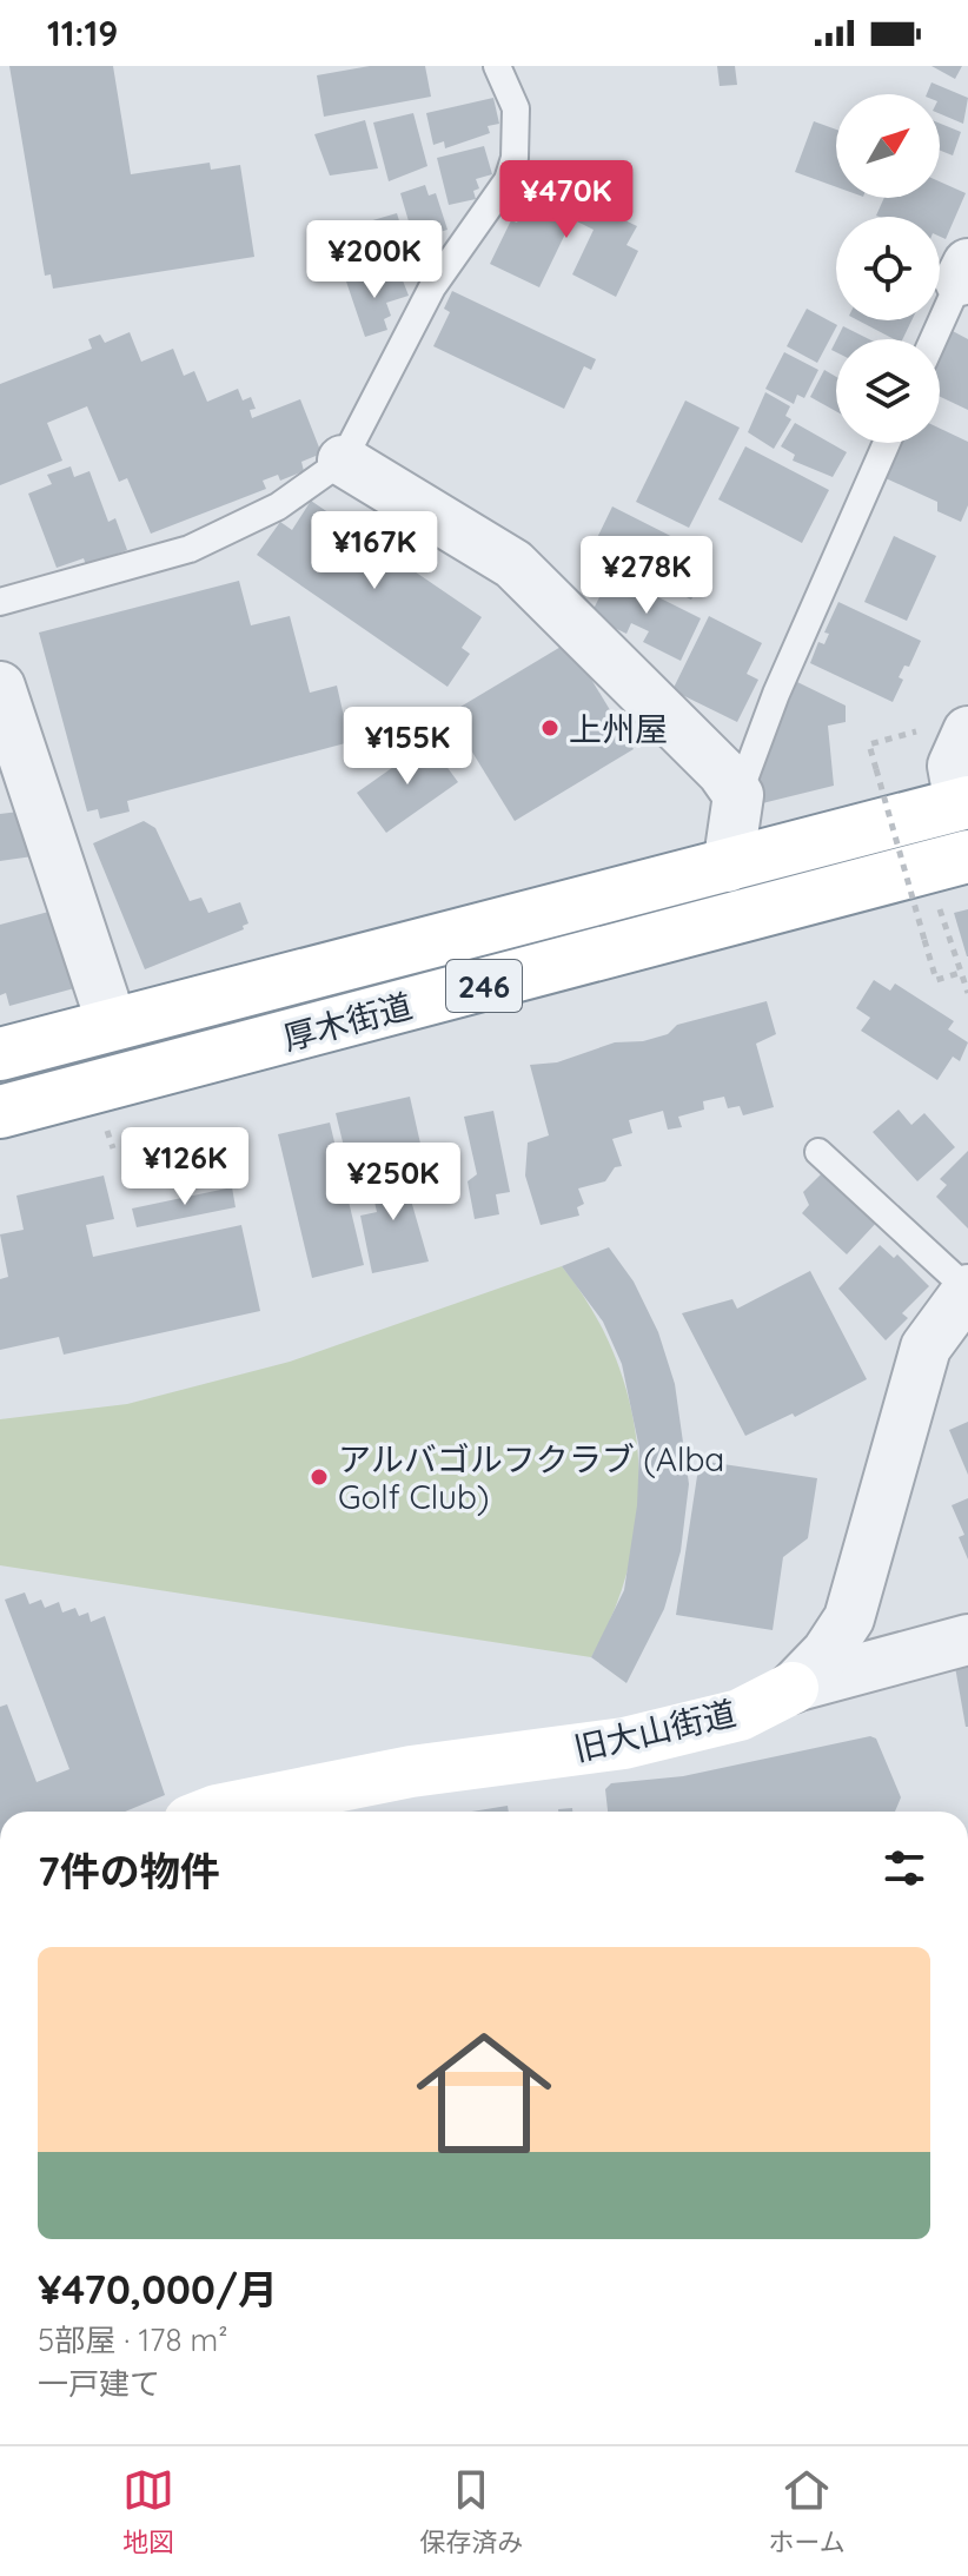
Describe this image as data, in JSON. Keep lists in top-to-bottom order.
{
  "streets": {
    "main road": ["246", "厚木街道", "旧大山街道"]
  },
  "places": ["上州屋", "アルバゴルフクラブ (Alba Golf Club)"],
  "north": "top right",
  "page": {
    "status": "11:19",
    "price": [
      "¥470K",
      "¥200K",
      "¥167K",
      "¥278K",
      "¥155K",
      "¥126K",
      "¥250K"
    ],
    "heading": "7件の物件",
    "list": [
      {
        "name": "¥470,000/月",
        "note": "5部屋 · 178 m² · 一戸建て"
      }
    ],
    "tabs": ["地図", "保存済み", "ホーム"]
  }
}
